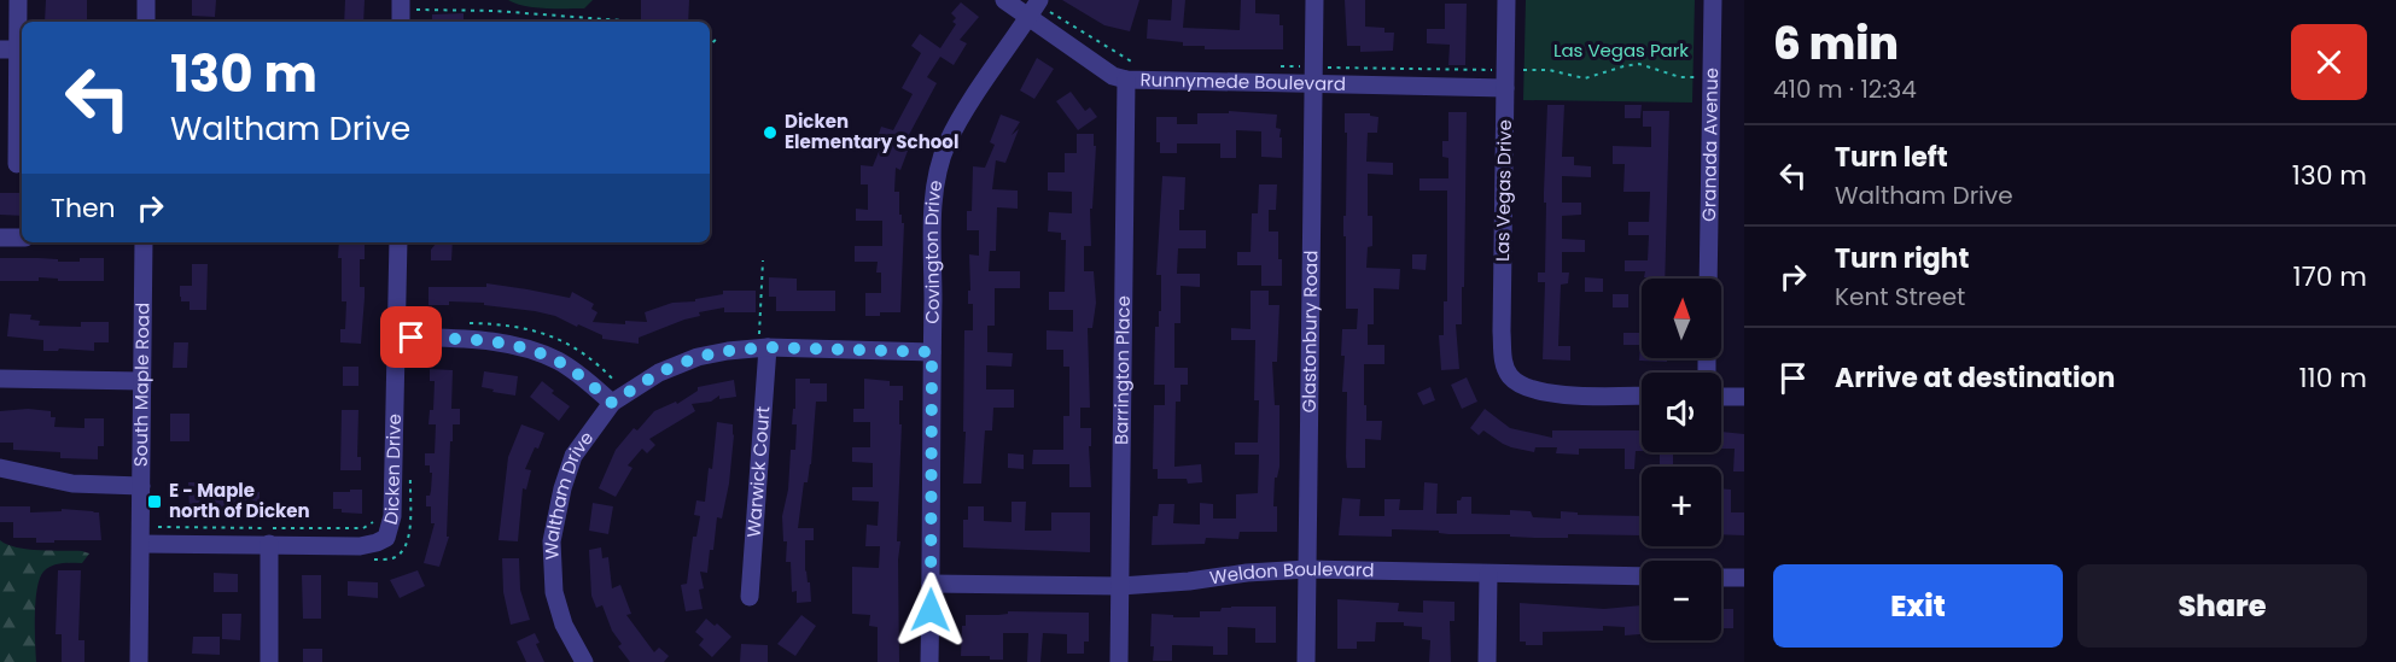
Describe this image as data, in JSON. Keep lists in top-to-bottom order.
{
  "streets": {
    "street": [
      "Runnymede Boulevard",
      "Granada Avenue",
      "Las Vegas Drive",
      "Covington Drive",
      "Glastonbury Road",
      "Barrington Place",
      "South Maple Road",
      "Dicken Drive",
      "Warwick Court",
      "Waltham Drive",
      "Weldon Boulevard"
    ]
  },
  "crossings": [
    ["Runnymede Boulevard", "Las Vegas Drive"],
    ["Runnymede Boulevard", "Covington Drive"],
    ["Runnymede Boulevard", "Glastonbury Road"],
    ["Runnymede Boulevard", "Barrington Place"],
    ["Covington Drive", "Waltham Drive"],
    ["Covington Drive", "Weldon Boulevard"],
    ["Glastonbury Road", "Weldon Boulevard"],
    ["Barrington Place", "Weldon Boulevard"],
    ["South Maple Road", "Dicken Drive"],
    ["Warwick Court", "Waltham Drive"]
  ],
  "parks": ["Las Vegas Park"],
  "places": {
    "other": ["Dicken Elementary School"],
    "transit": ["E - Maple north of Dicken"]
  },
  "north": "top",
  "page": {
    "heading": ["6 min", "410 m · 12:34"],
    "turn": ["130 m", "Waltham Drive"],
    "list": [
      {
        "name": "Turn left",
        "note": "Waltham Drive",
        "value": "130 m"
      },
      {
        "name": "Turn right",
        "note": "Kent Street",
        "value": "170 m"
      },
      {
        "name": "Arrive at destination",
        "value": "110 m"
      }
    ],
    "then": "Then",
    "map_buttons": ["+", "−"],
    "buttons": ["Exit", "Share"]
  }
}
